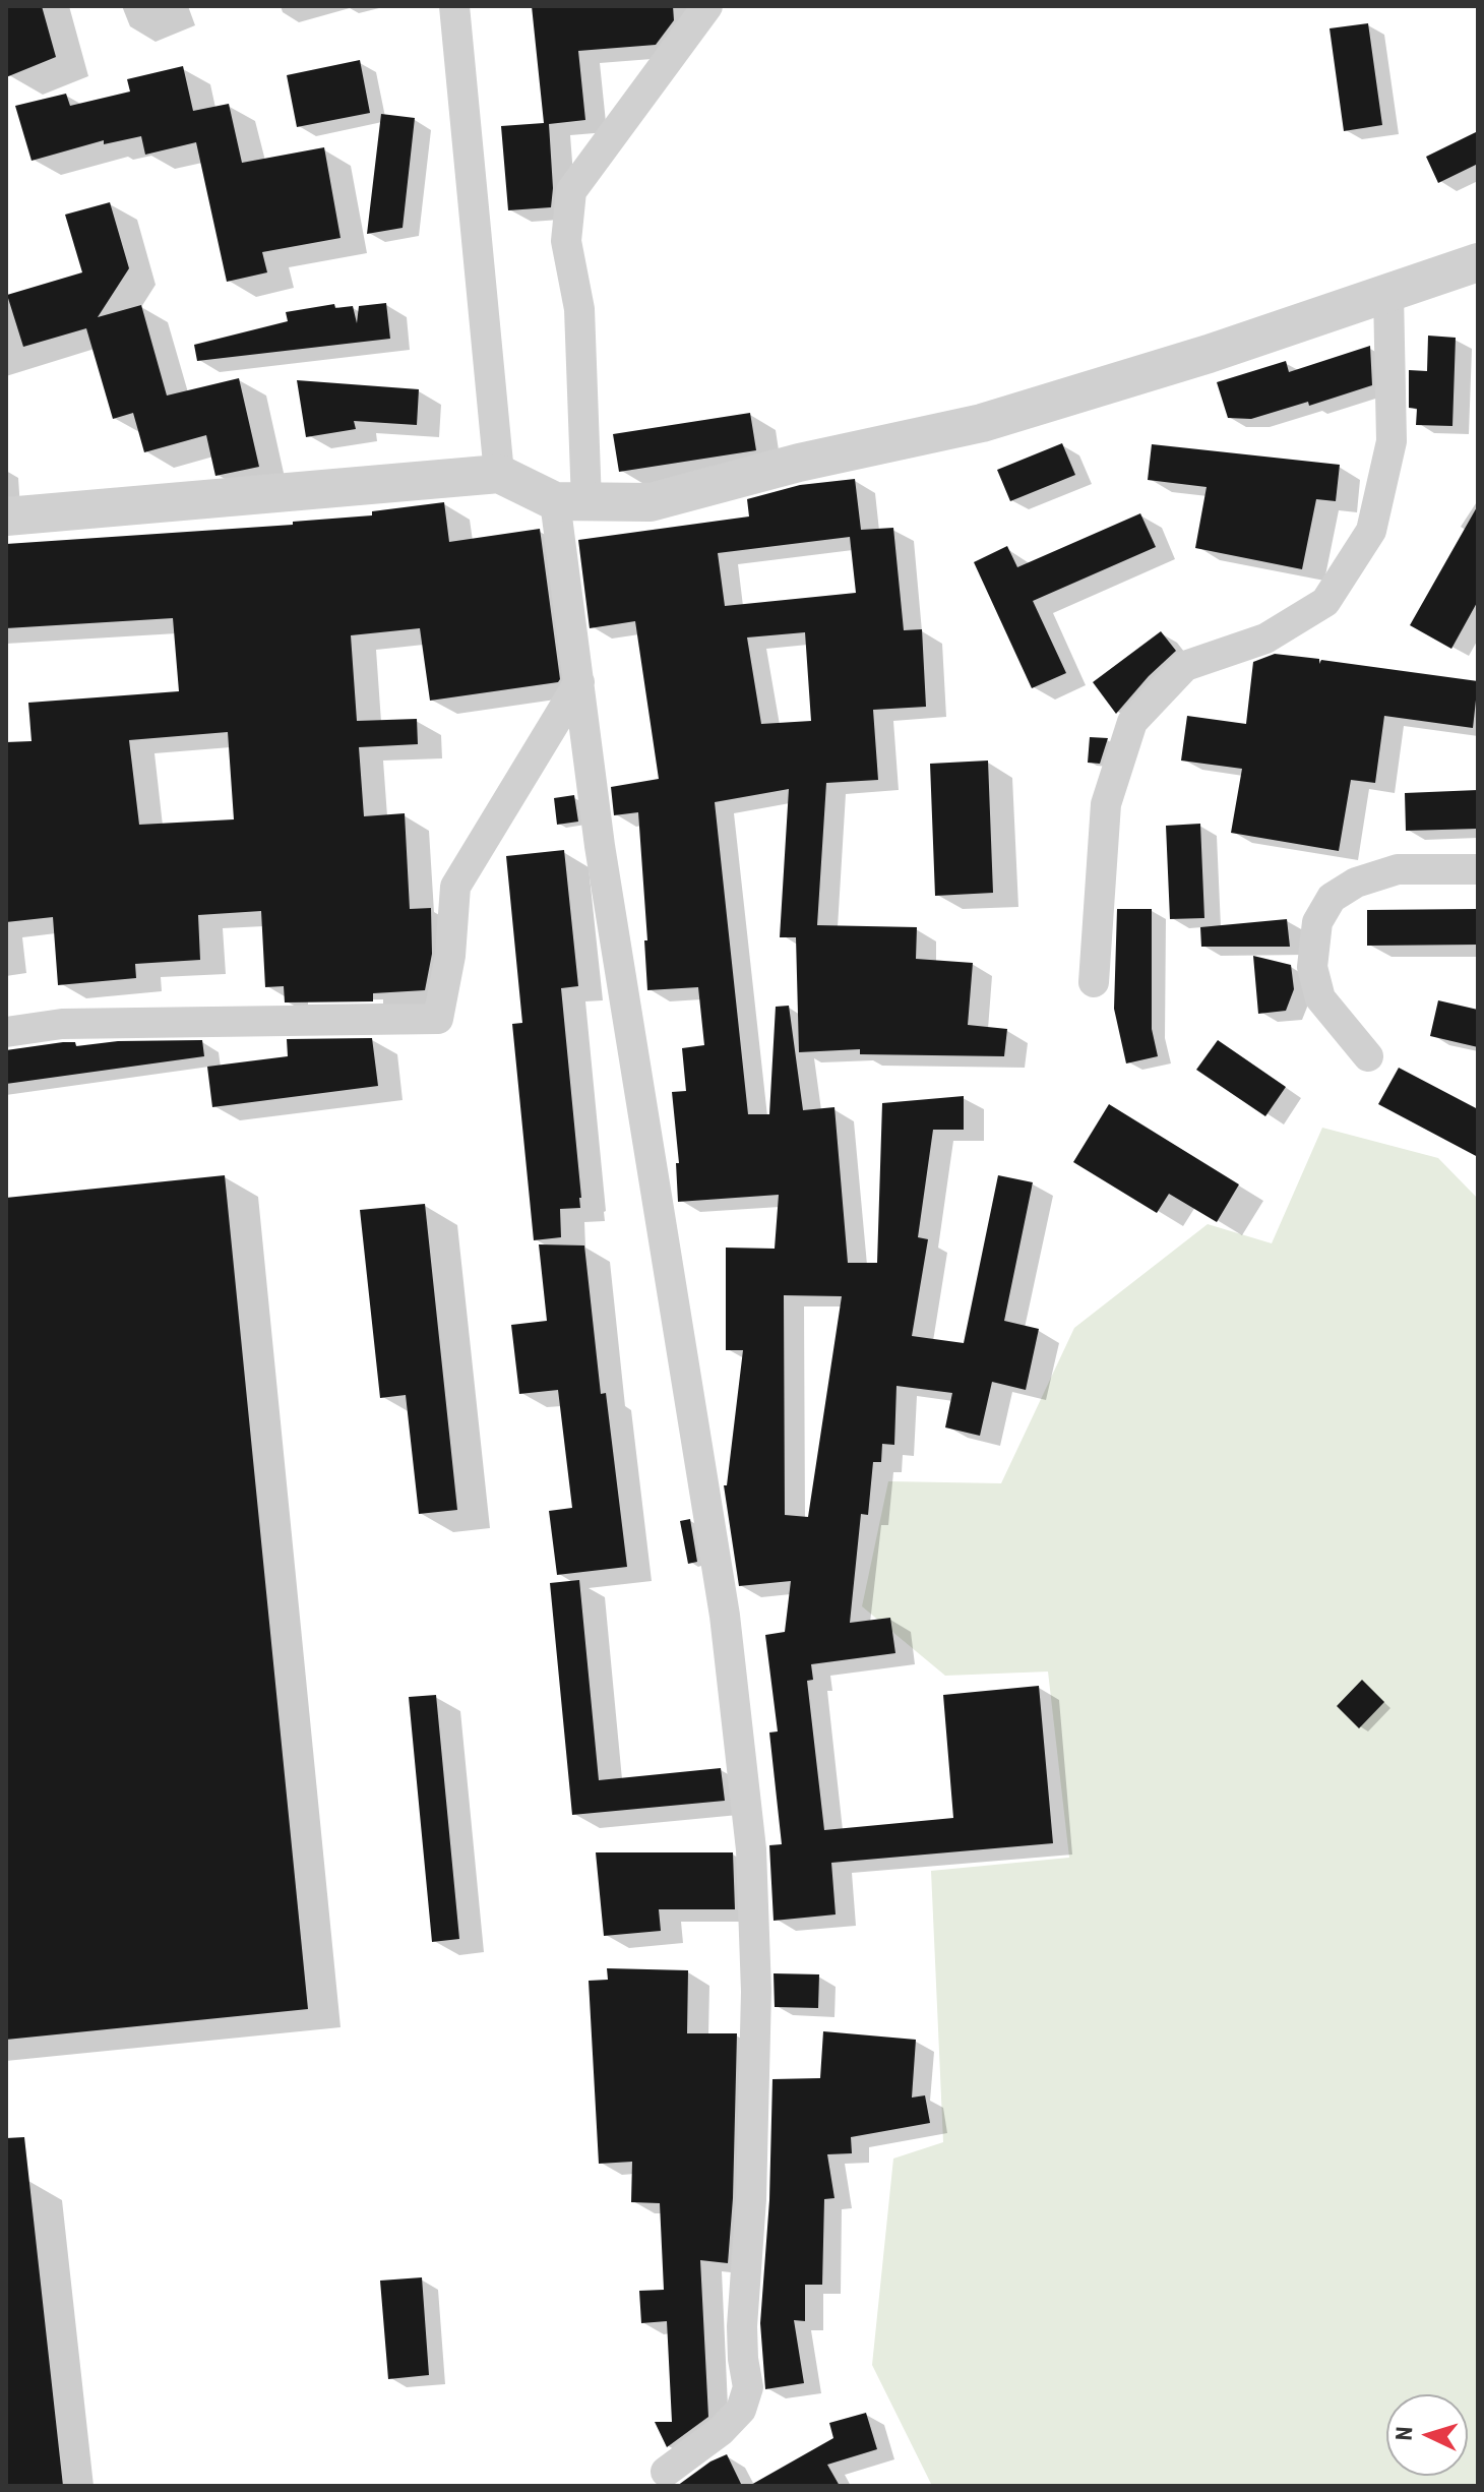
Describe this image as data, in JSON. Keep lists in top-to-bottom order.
{
  "north": "left"
}
